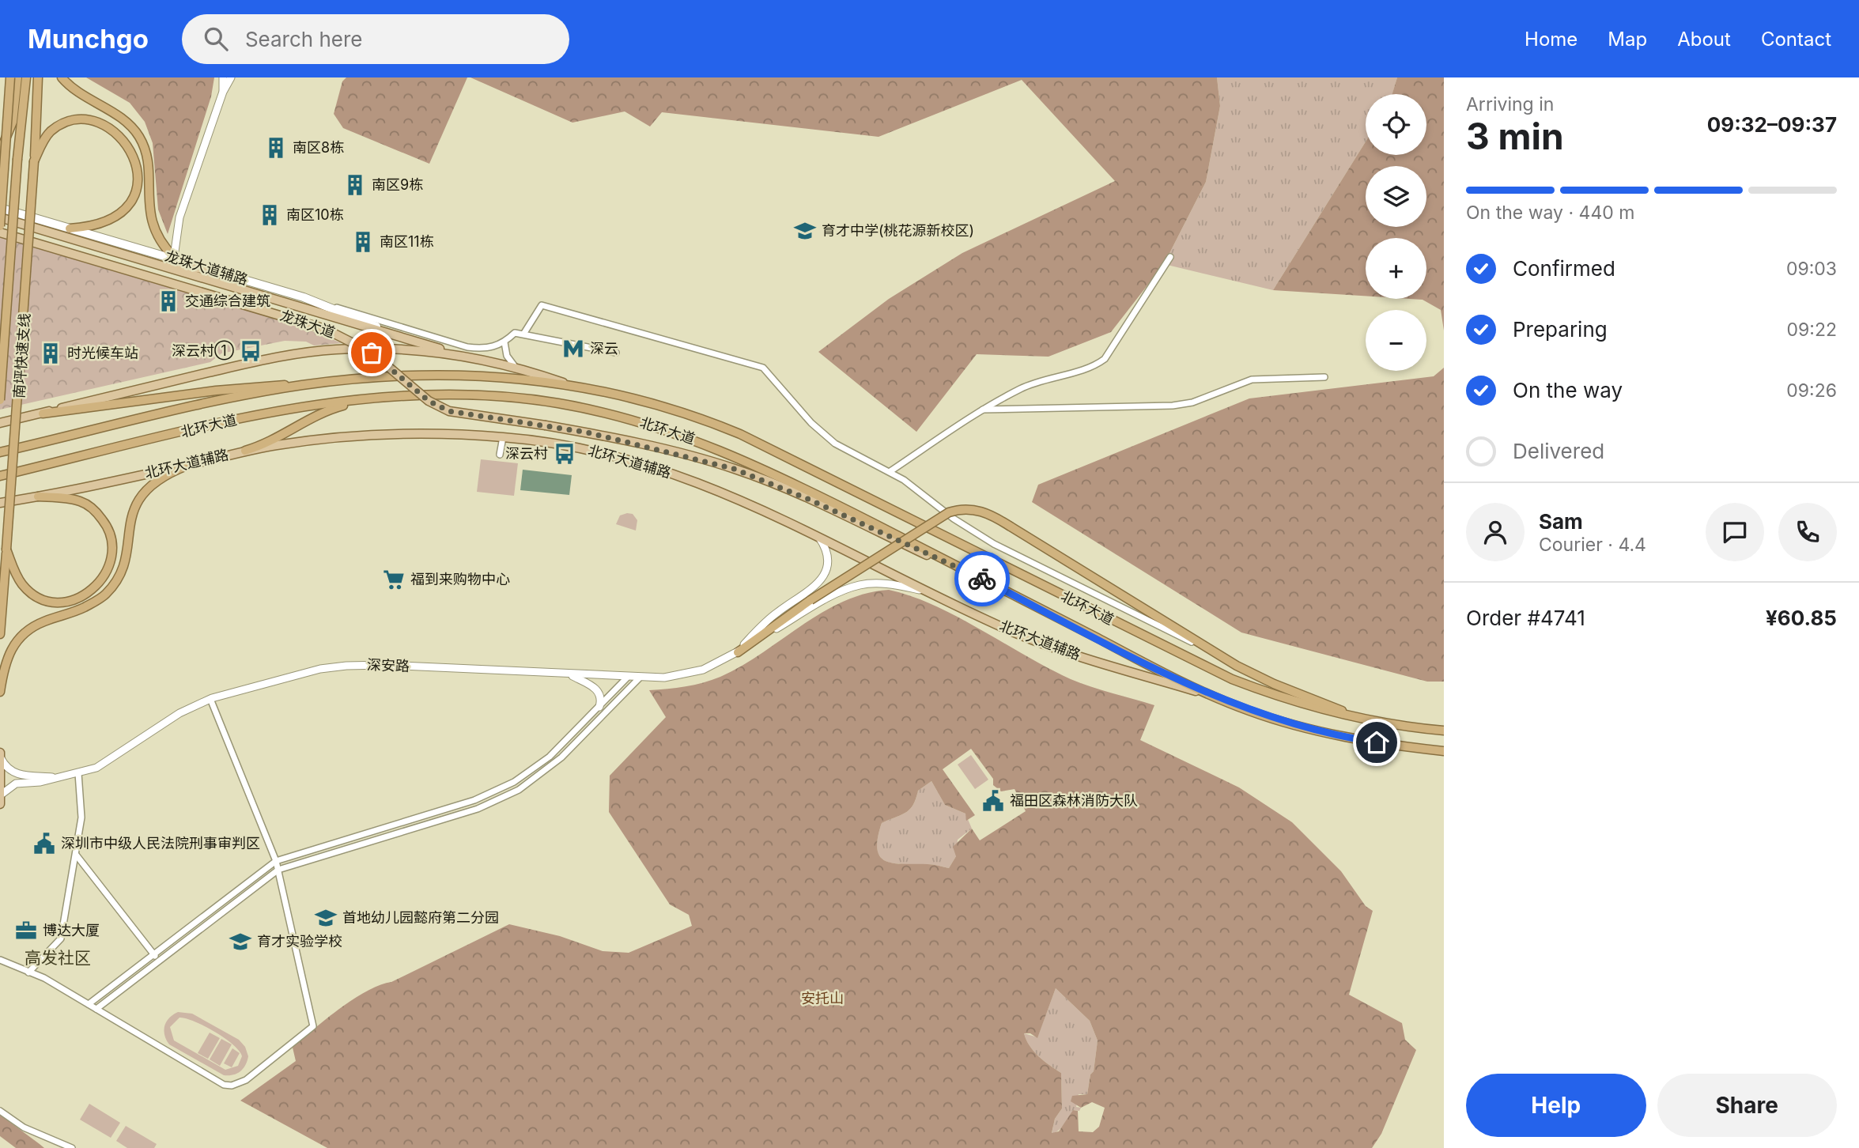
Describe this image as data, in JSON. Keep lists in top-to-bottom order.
{
  "streets": {
    "highway": ["南坪快速支线", "北环大道"],
    "main road": ["龙珠大道辅路", "龙珠大道", "北环大道辅路"],
    "street": ["深安路"]
  },
  "crossings": [
    ["龙珠大道辅路", "龙珠大道"],
    ["龙珠大道", "北环大道"],
    ["北环大道", "北环大道辅路"],
    ["北环大道辅路", "深安路"]
  ],
  "districts": ["高发社区"],
  "parks": ["安托山"],
  "places": {
    "building": [
      "南区8栋",
      "南区9栋",
      "南区10栋",
      "南区11栋",
      "交通综合建筑",
      "时光候车站"
    ],
    "school or university": ["育才中学(桃花源新校区)", "首地幼儿园懿府第二分园", "育才实验学校"],
    "metro station": ["深云"],
    "bus stop": ["深云村①", "深云村"],
    "supermarket": ["福到来购物中心"],
    "public building": ["福田区森林消防大队", "深圳市中级人民法院刑事审判区"],
    "office": ["博达大厦"]
  },
  "page": {
    "header": "Munchgo",
    "search": "Search here",
    "nav": [
      "Home",
      "Map",
      "About",
      "Contact"
    ],
    "heading": ["3 min", "Arriving in", "09:32–09:37"],
    "panel": [
      "Sam",
      "Courier · 4.4",
      "Order #4741",
      "¥60.85"
    ],
    "map_buttons": ["+", "−"],
    "bar": "On the way · 440 m",
    "list": [
      ["Confirmed", "09:03"],
      ["Preparing", "09:22"],
      ["On the way", "09:26"],
      "Delivered"
    ],
    "buttons": ["Help", "Share"]
  }
}
